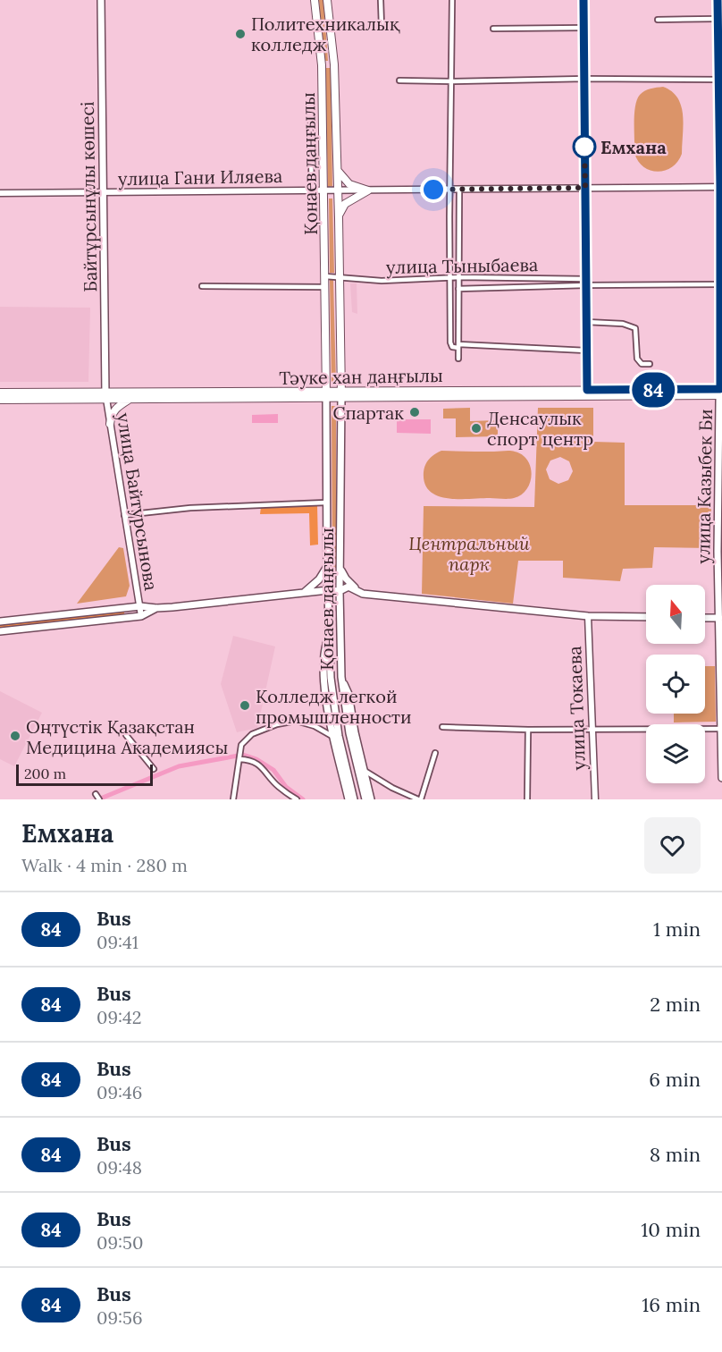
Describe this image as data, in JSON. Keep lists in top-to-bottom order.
{
  "streets": {
    "main road": [
      "Қонаев даңғылы",
      "Байтұрсынұлы көшесі",
      "Тәуке хан даңғылы",
      "улица Казыбек Би"
    ],
    "street": [
      "улица Гани Иляева",
      "улица Тыныбаева",
      "улица Байтурсынова",
      "улица Токаева"
    ]
  },
  "crossings": [
    ["Қонаев даңғылы", "улица Гани Иляева"],
    ["Қонаев даңғылы", "улица Тыныбаева"],
    ["Қонаев даңғылы", "Тәуке хан даңғылы"],
    ["улица Гани Иляева", "Байтұрсынұлы көшесі"],
    ["улица Гани Иляева", "улица Казыбек Би"],
    ["Байтұрсынұлы көшесі", "Тәуке хан даңғылы"],
    ["Байтұрсынұлы көшесі", "улица Байтурсынова"],
    ["улица Тыныбаева", "улица Казыбек Би"],
    ["Тәуке хан даңғылы", "улица Казыбек Би"],
    ["Тәуке хан даңғылы", "улица Байтурсынова"]
  ],
  "parks": ["Центральный парк"],
  "places": [
    "Политехникалық колледж",
    "Емхана",
    "Спартак",
    "Денсаулык спорт центр",
    "Колледж легкой промышленности",
    "Оңтүстік Қазақстан Медицина Академиясы"
  ],
  "lines": ["bus line 84"],
  "scale_bar": "200 m",
  "north": "top",
  "page": {
    "on_map": "84",
    "scale": "200 m",
    "heading": ["Емхана", "Walk · 4 min · 280 m"],
    "list": [
      {
        "mark": "84",
        "name": "Bus",
        "note": "09:41",
        "value": "1 min"
      },
      {
        "mark": "84",
        "name": "Bus",
        "note": "09:42",
        "value": "2 min"
      },
      {
        "mark": "84",
        "name": "Bus",
        "note": "09:46",
        "value": "6 min"
      },
      {
        "mark": "84",
        "name": "Bus",
        "note": "09:48",
        "value": "8 min"
      },
      {
        "mark": "84",
        "name": "Bus",
        "note": "09:50",
        "value": "10 min"
      },
      {
        "mark": "84",
        "name": "Bus",
        "note": "09:56",
        "value": "16 min"
      }
    ]
  }
}
